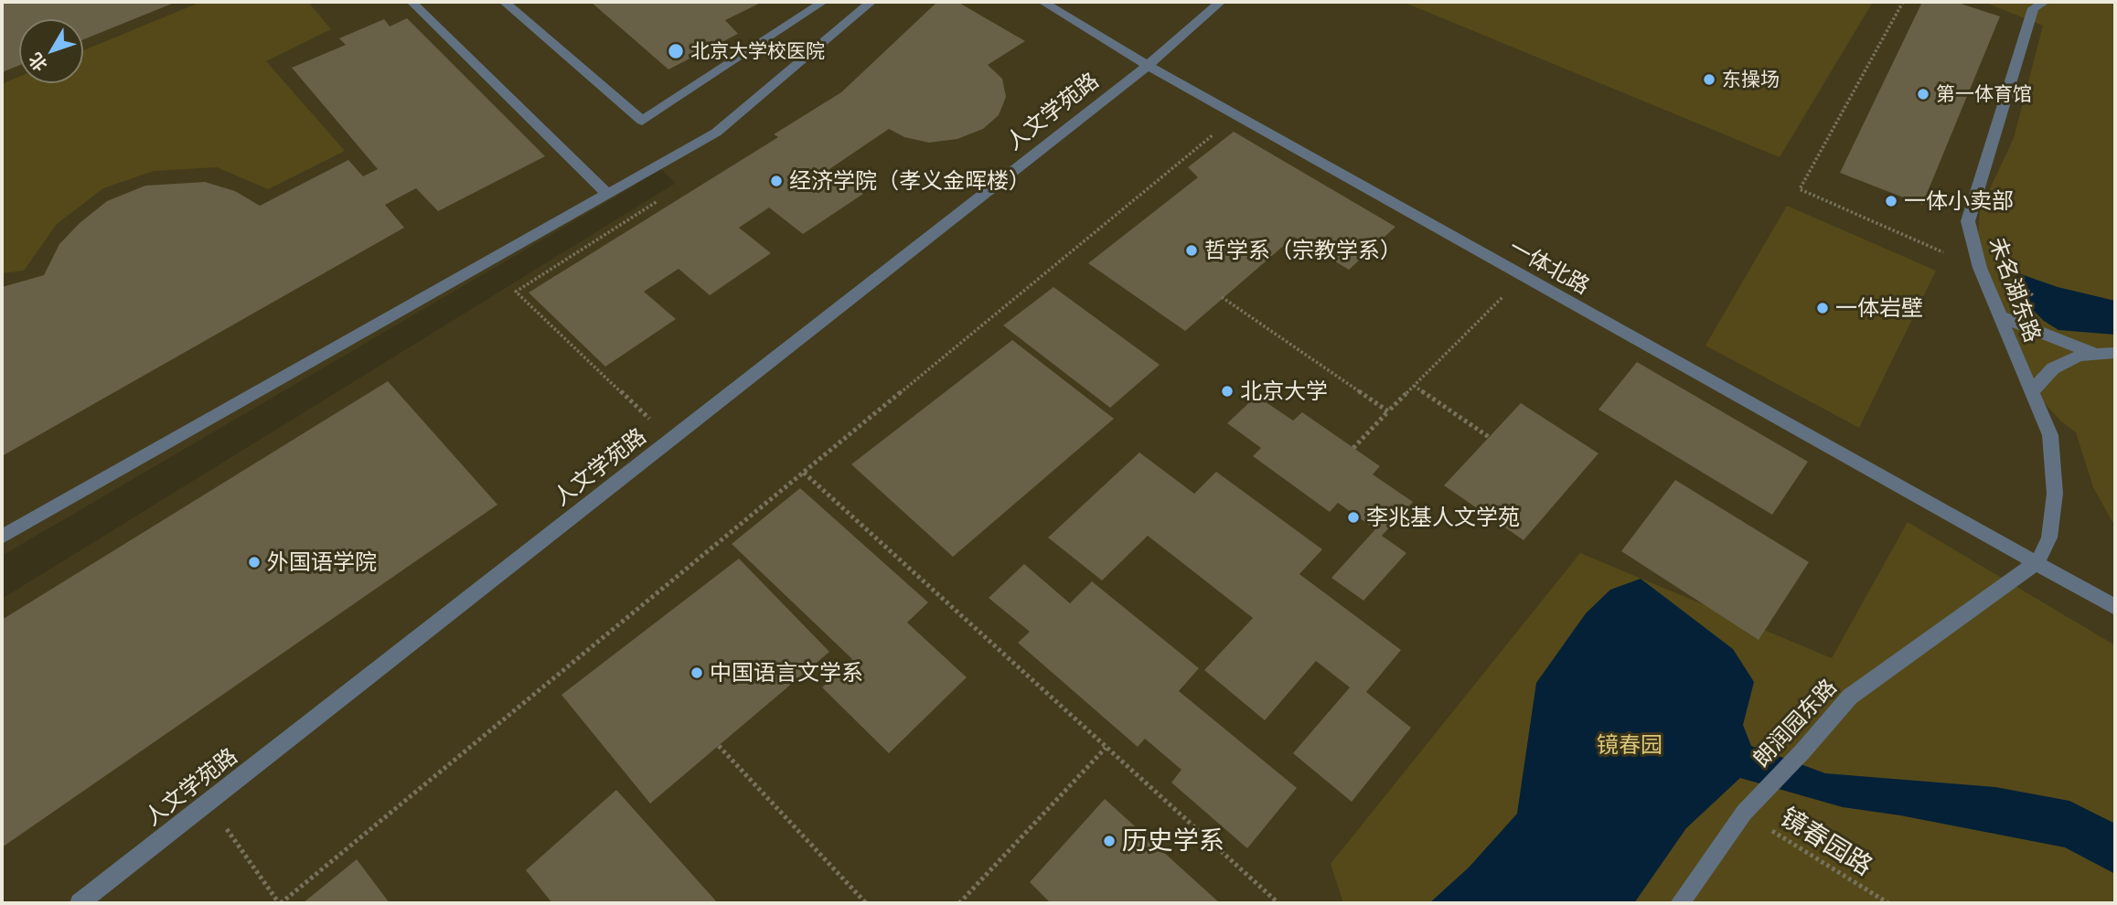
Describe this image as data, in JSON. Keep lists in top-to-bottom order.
{
  "streets": {
    "lane": [
      "人文学苑路",
      "一体北路",
      "未名湖东路",
      "朗润园东路"
    ],
    "path": ["镜春园路"]
  },
  "crossings": [
    ["人文学苑路", "一体北路"],
    ["一体北路", "未名湖东路"],
    ["一体北路", "朗润园东路"],
    ["未名湖东路", "朗润园东路"],
    ["朗润园东路", "镜春园路"]
  ],
  "parks": ["镜春园"],
  "places": [
    "北京大学校医院",
    "东操场",
    "第一体育馆",
    "经济学院（孝义金晖楼）",
    "一体小卖部",
    "哲学系（宗教学系）",
    "一体岩壁",
    "北京大学",
    "李兆基人文学苑",
    "外国语学院",
    "中国语言文学系",
    "历史学系"
  ],
  "north": "bottom left"
}
